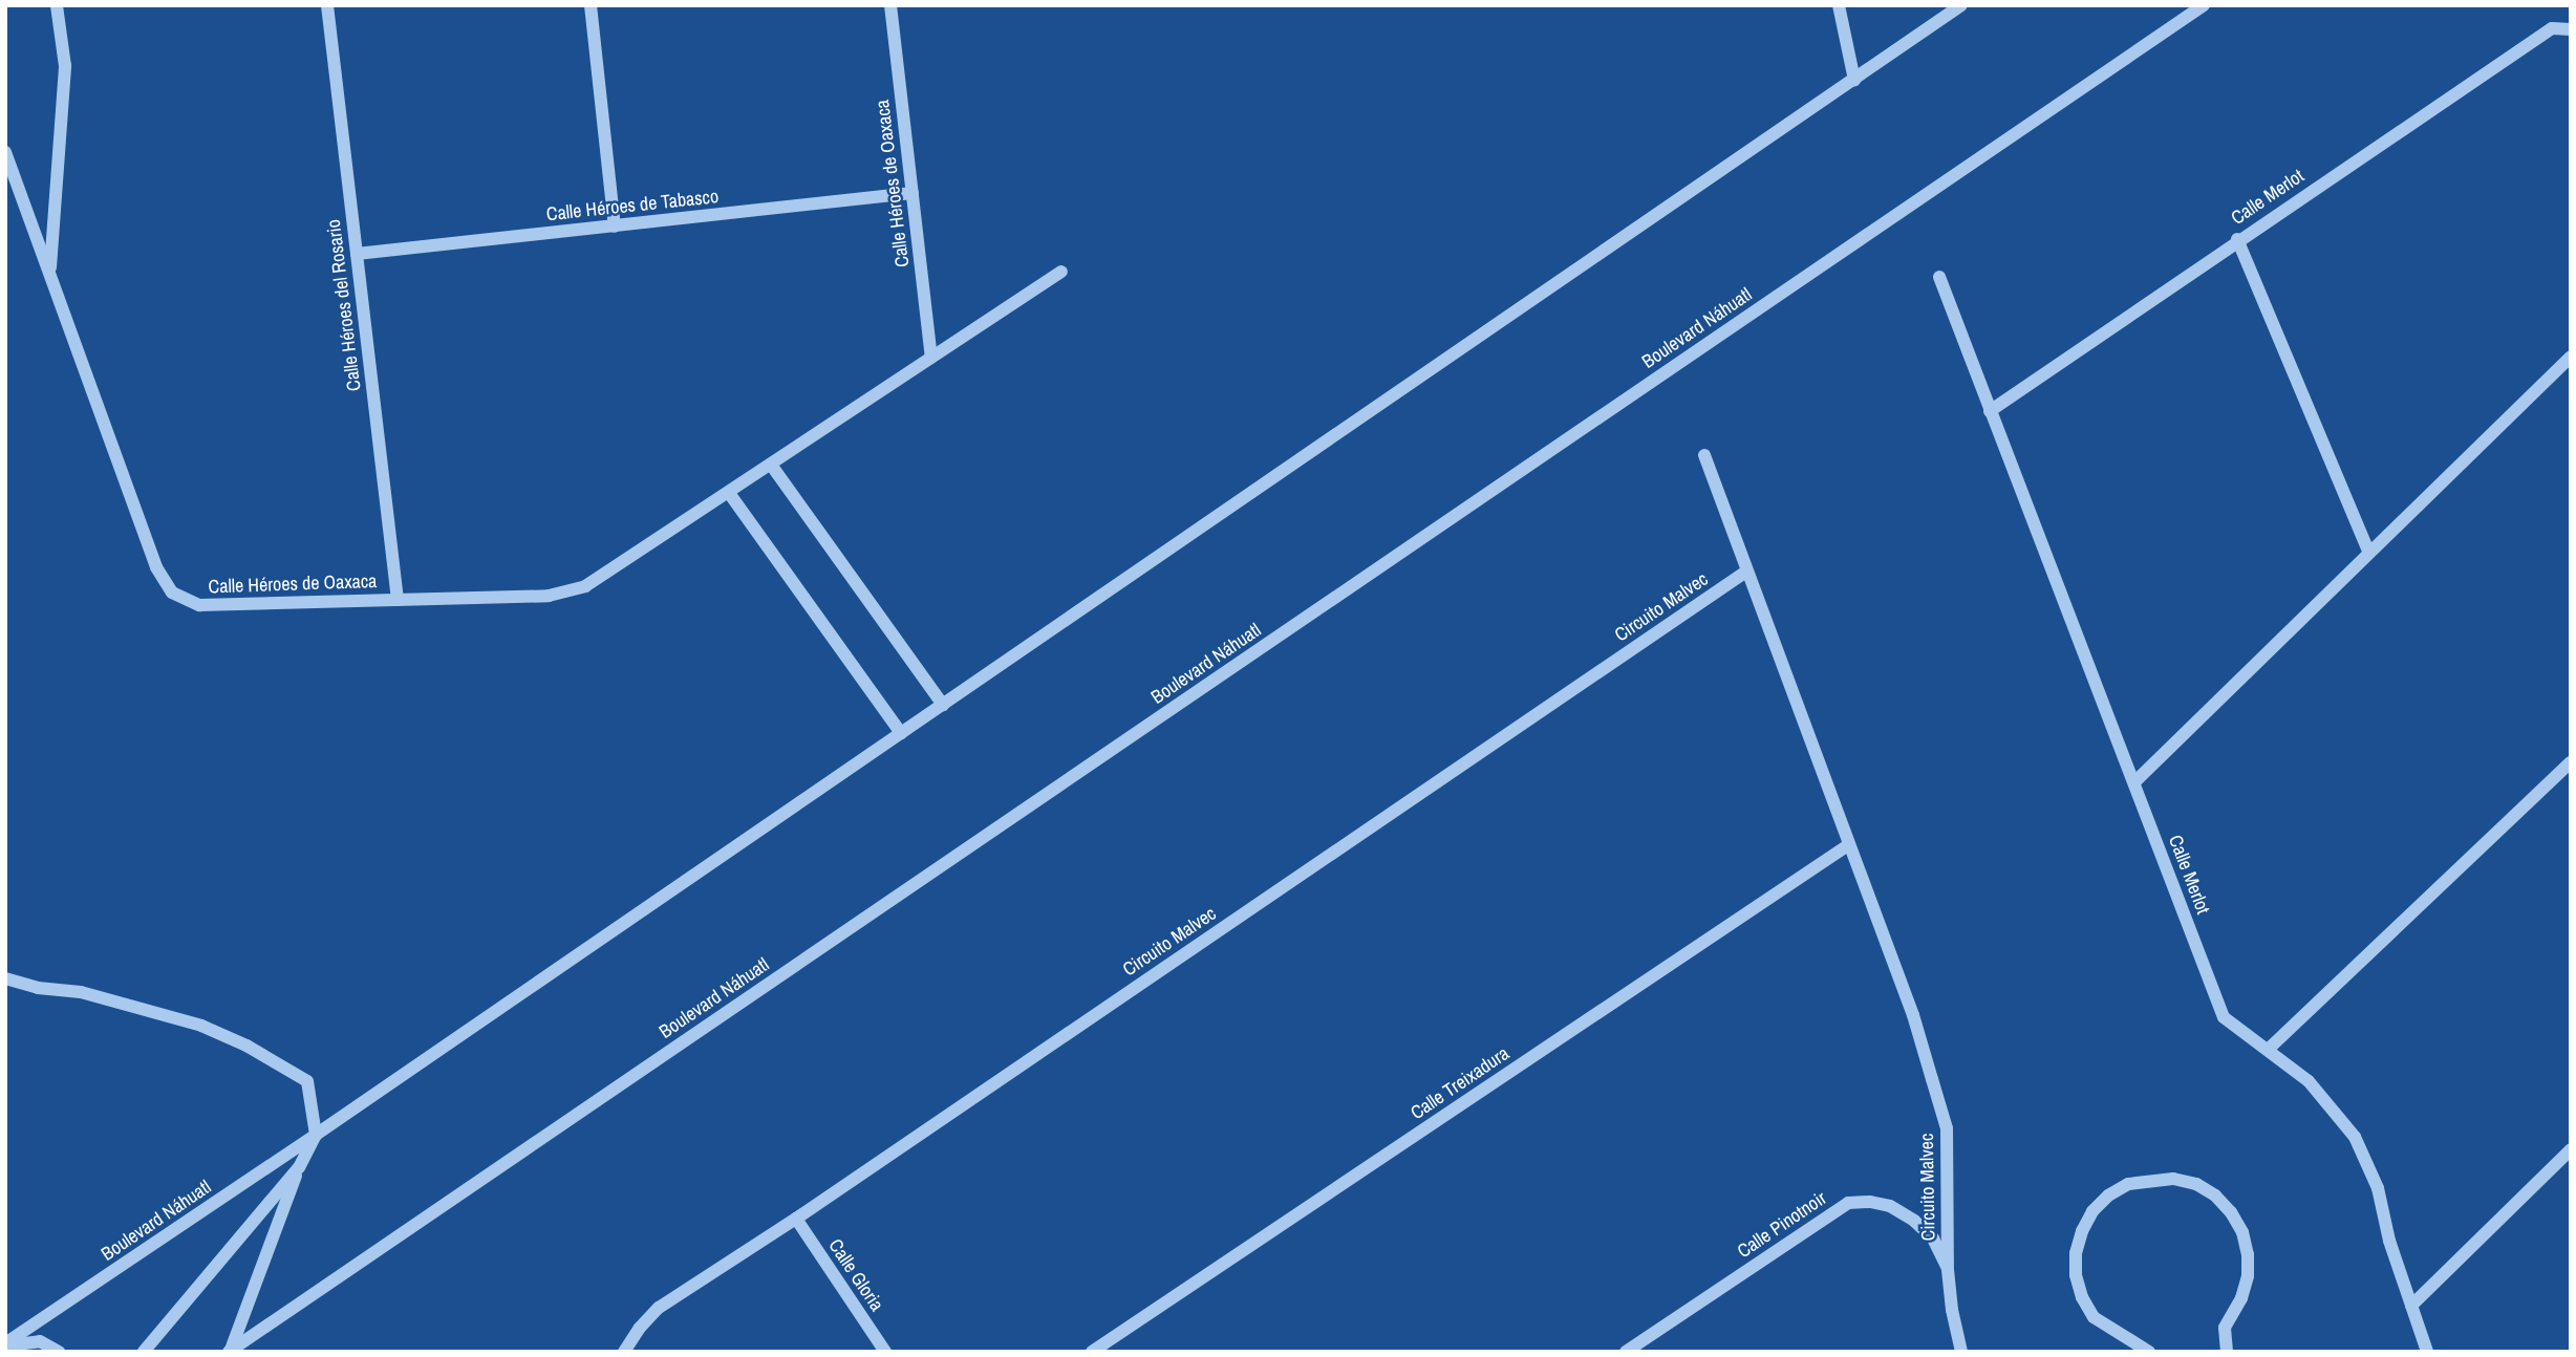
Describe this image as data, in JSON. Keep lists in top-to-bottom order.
{
  "streets": {
    "street": [
      "Calle Héroes de Oaxaca",
      "Calle Merlot",
      "Calle Héroes de Tabasco",
      "Calle Héroes del Rosario",
      "Boulevard Náhuatl",
      "Circuito Malvec",
      "Calle Treixadura",
      "Calle Pinotnoir",
      "Calle Gloria"
    ]
  },
  "crossings": [
    ["Calle Héroes de Oaxaca", "Calle Héroes de Tabasco"],
    ["Calle Héroes de Oaxaca", "Calle Héroes del Rosario"],
    ["Calle Héroes de Tabasco", "Calle Héroes del Rosario"],
    ["Circuito Malvec", "Calle Treixadura"],
    ["Circuito Malvec", "Calle Pinotnoir"],
    ["Circuito Malvec", "Calle Gloria"]
  ]
}
